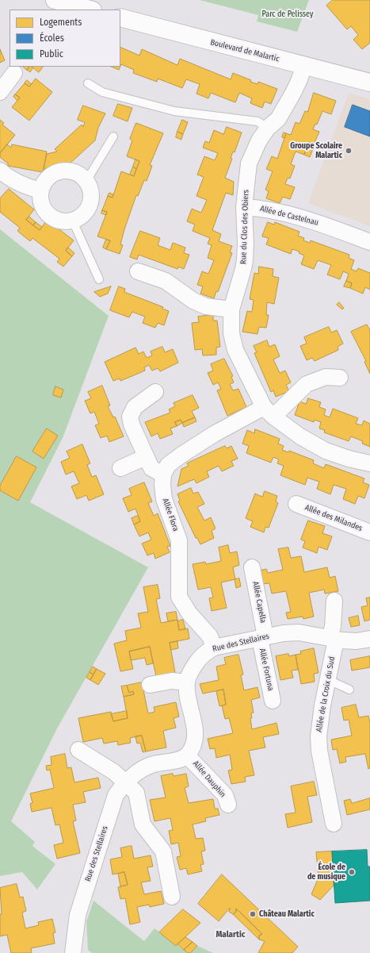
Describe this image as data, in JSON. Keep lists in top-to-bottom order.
{
  "streets": {
    "street": [
      "Boulevard de Malartic",
      "Allée de Castelnau",
      "Rue du Clos des Obiers",
      "Allée Flora",
      "Allée des Milandes",
      "Allée Capella",
      "Rue des Stellaires",
      "Allée Fortuna",
      "Allée de la Croix du Sud",
      "Allée Dauphin"
    ]
  },
  "crossings": [
    ["Boulevard de Malartic", "Rue du Clos des Obiers"],
    ["Allée de Castelnau", "Rue du Clos des Obiers"],
    ["Allée Flora", "Rue des Stellaires"],
    ["Allée Capella", "Rue des Stellaires"],
    ["Allée Capella", "Allée Fortuna"],
    ["Rue des Stellaires", "Allée Fortuna"],
    ["Rue des Stellaires", "Allée de la Croix du Sud"],
    ["Rue des Stellaires", "Allée Dauphin"]
  ],
  "districts": ["Malartic"],
  "parks": ["Parc de Pelissey"],
  "places": ["Groupe Scolaire Malartic", "École de de musique", "Château Malartic"],
  "legend": ["Logements", "Écoles", "Public"]
}
